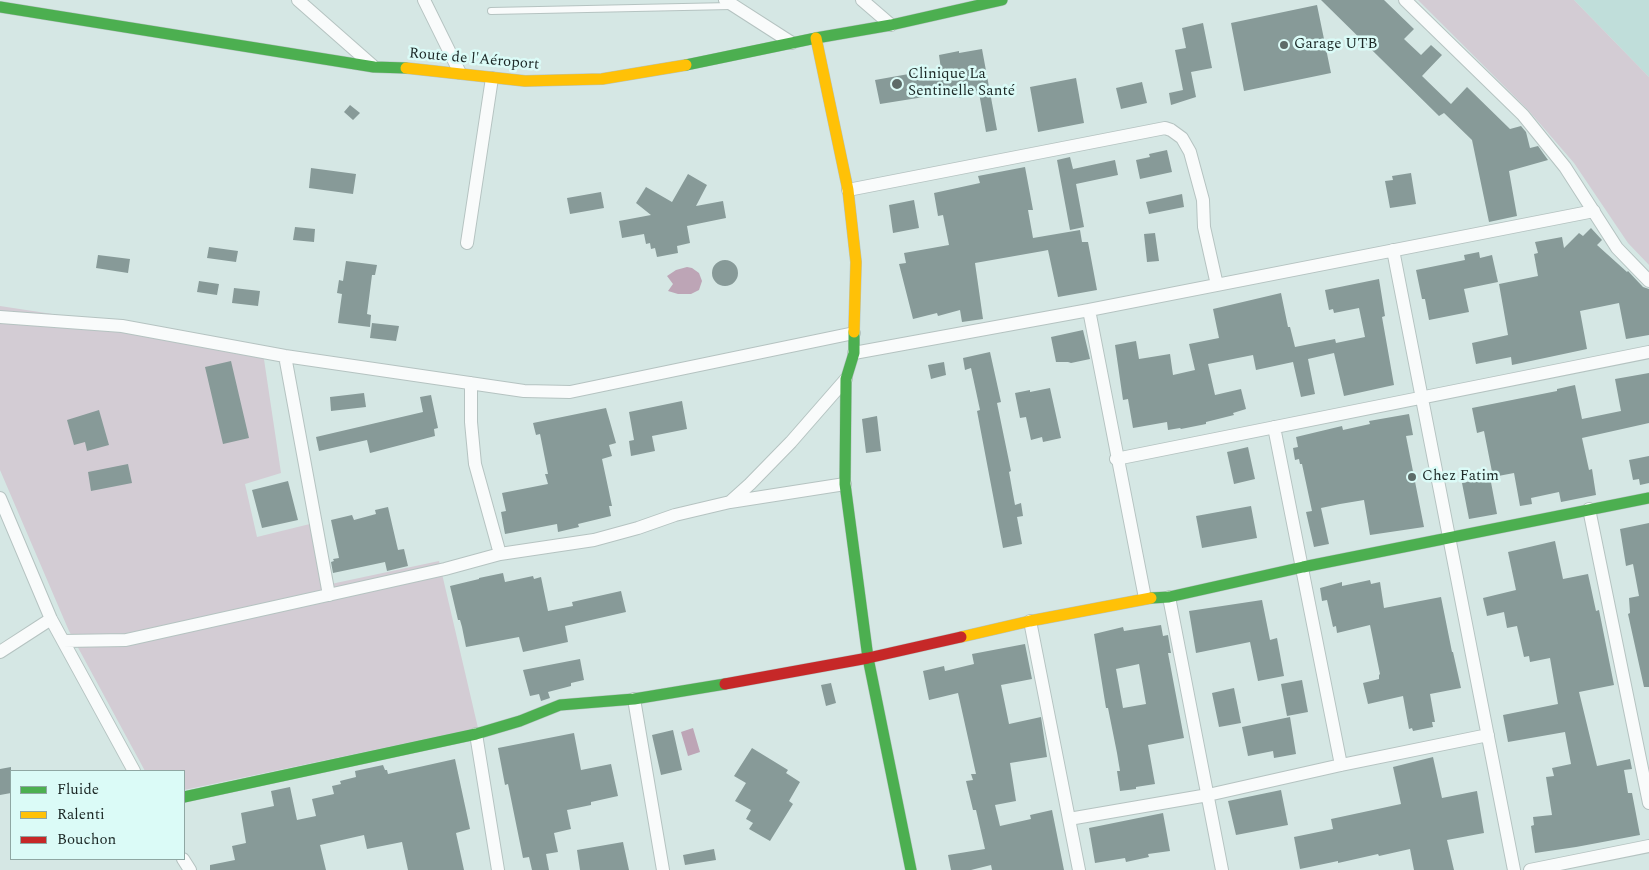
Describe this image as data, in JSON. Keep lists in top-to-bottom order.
{
  "streets": {
    "street": ["Route de l'Aéroport"]
  },
  "places": ["Garage UTB", "Clinique La Sentinelle Santé", "Chez Fatim"],
  "legend": ["Fluide", "Ralenti", "Bouchon"]
}
